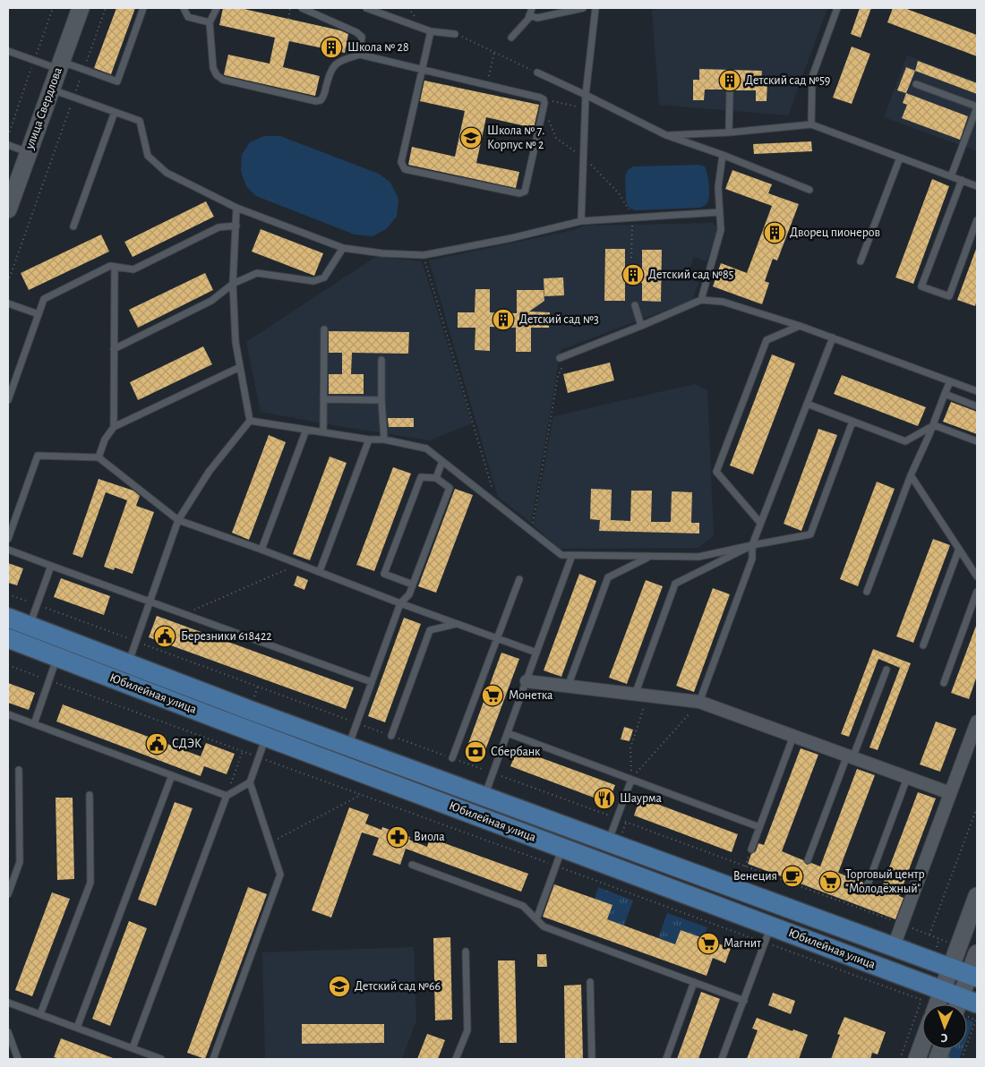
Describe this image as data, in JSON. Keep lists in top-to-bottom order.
{
  "streets": {
    "main road": ["улица Свердлова", "Юбилейная улица"]
  },
  "places": {
    "building": [
      "Школа № 28",
      "Детский сад №59",
      "Дворец пионеров",
      "Детский сад №85",
      "Детский сад №3"
    ],
    "school or university": ["Школа № 7. Корпус № 2", "Детский сад №66"],
    "public building": ["Березники 618422", "СДЭК"],
    "supermarket": ["Монетка", "Торговый центр \"Молодёжный\"", "Магнит"],
    "bank": ["Сбербанк"],
    "restaurant": ["Шаурма"],
    "pharmacy": ["Виола"],
    "cafe": ["Венеция"]
  },
  "north": "bottom"
}
